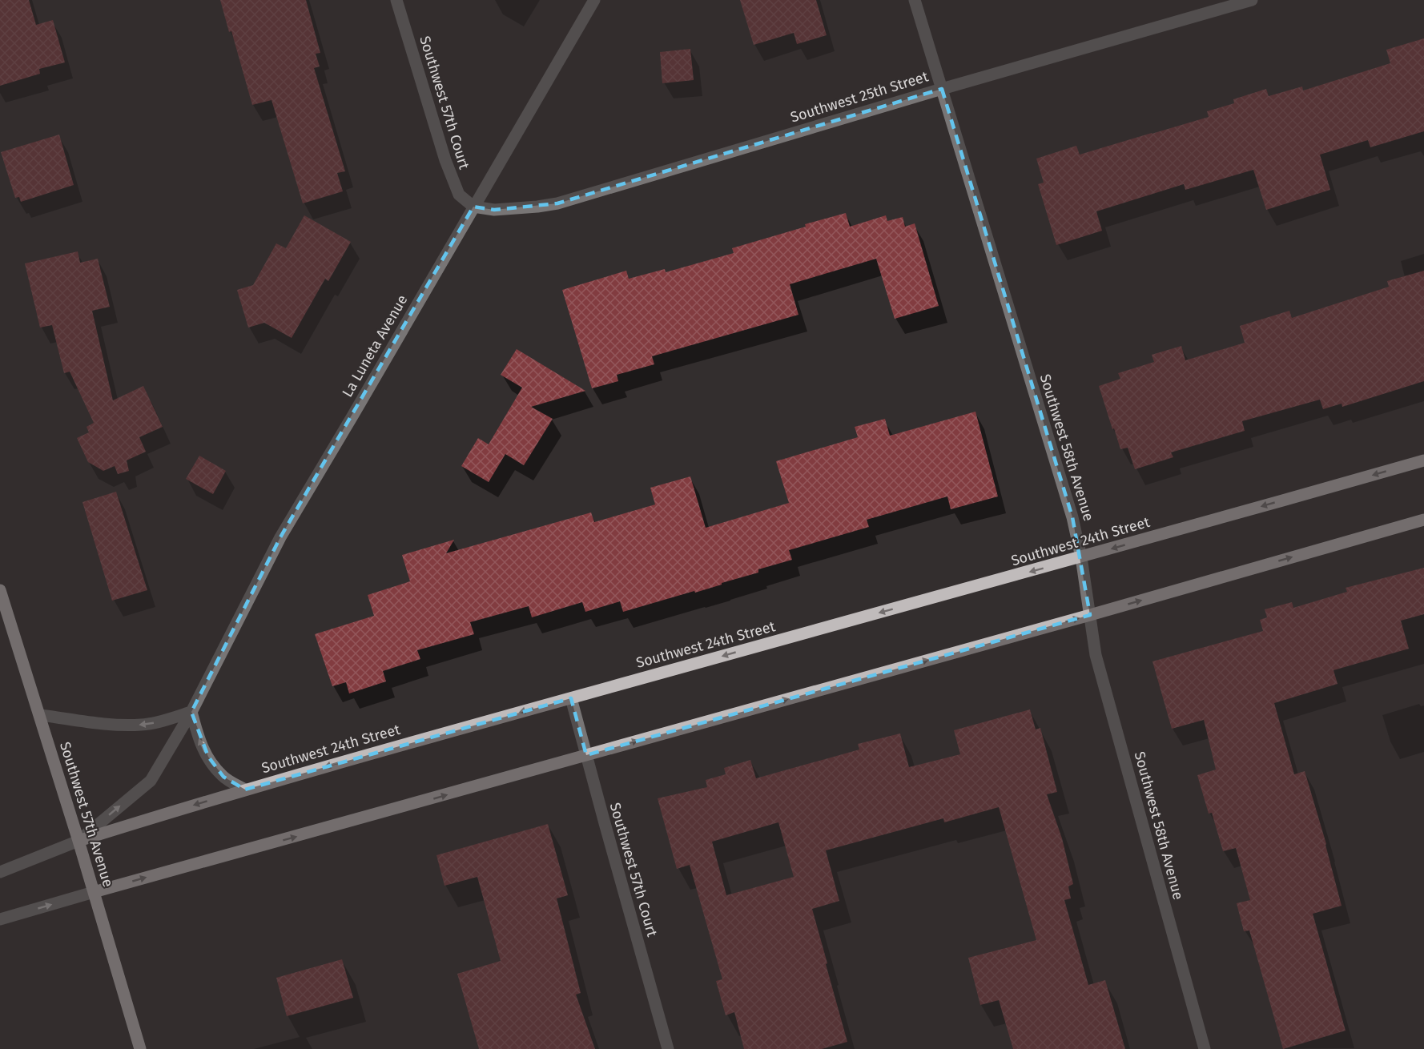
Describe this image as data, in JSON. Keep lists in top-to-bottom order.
{
  "streets": {
    "main road": ["Southwest 24th Street", "Southwest 57th Avenue"],
    "street": [
      "Southwest 25th Street",
      "Southwest 57th Court",
      "La Luneta Avenue",
      "Southwest 58th Avenue"
    ]
  },
  "crossings": [
    ["Southwest 25th Street", "Southwest 57th Court"],
    ["Southwest 25th Street", "La Luneta Avenue"],
    ["Southwest 25th Street", "Southwest 58th Avenue"],
    ["Southwest 57th Court", "La Luneta Avenue"],
    ["Southwest 57th Court", "Southwest 24th Street"],
    ["La Luneta Avenue", "Southwest 24th Street"],
    ["La Luneta Avenue", "Southwest 57th Avenue"],
    ["Southwest 58th Avenue", "Southwest 24th Street"],
    ["Southwest 24th Street", "Southwest 57th Avenue"]
  ]
}
